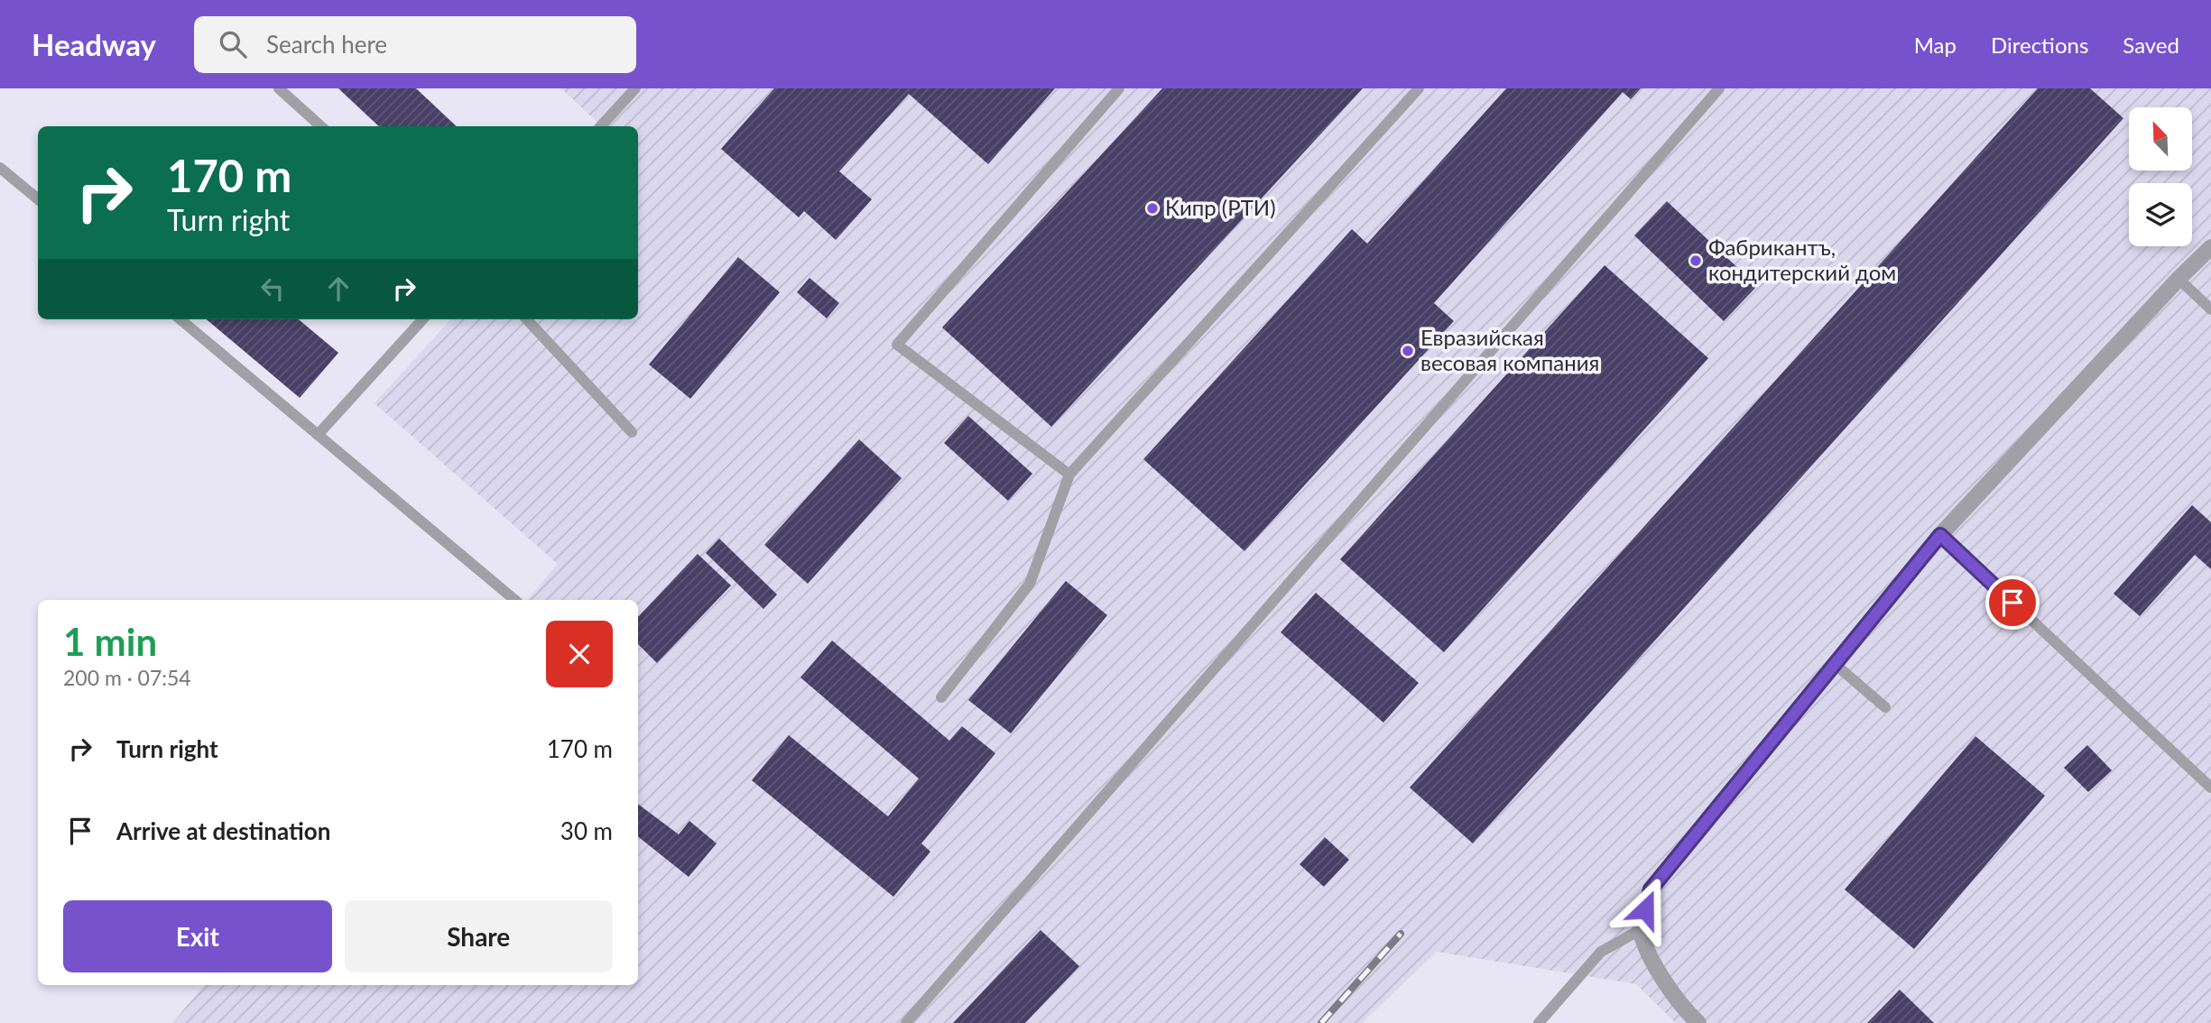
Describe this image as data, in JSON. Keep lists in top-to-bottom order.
{
  "places": ["Кипр (РТИ)", "Фабрикантъ, кондитерский дом", "Евразийская весовая компания"],
  "north": "top left",
  "page": {
    "header": "Headway",
    "search": "Search here",
    "nav": ["Map", "Directions", "Saved"],
    "turn": ["170 m", "Turn right"],
    "heading": ["1 min", "200 m · 07:54"],
    "list": [
      {
        "name": "Turn right",
        "value": "170 m"
      },
      {
        "name": "Arrive at destination",
        "value": "30 m"
      }
    ],
    "buttons": ["Exit", "Share"]
  }
}
